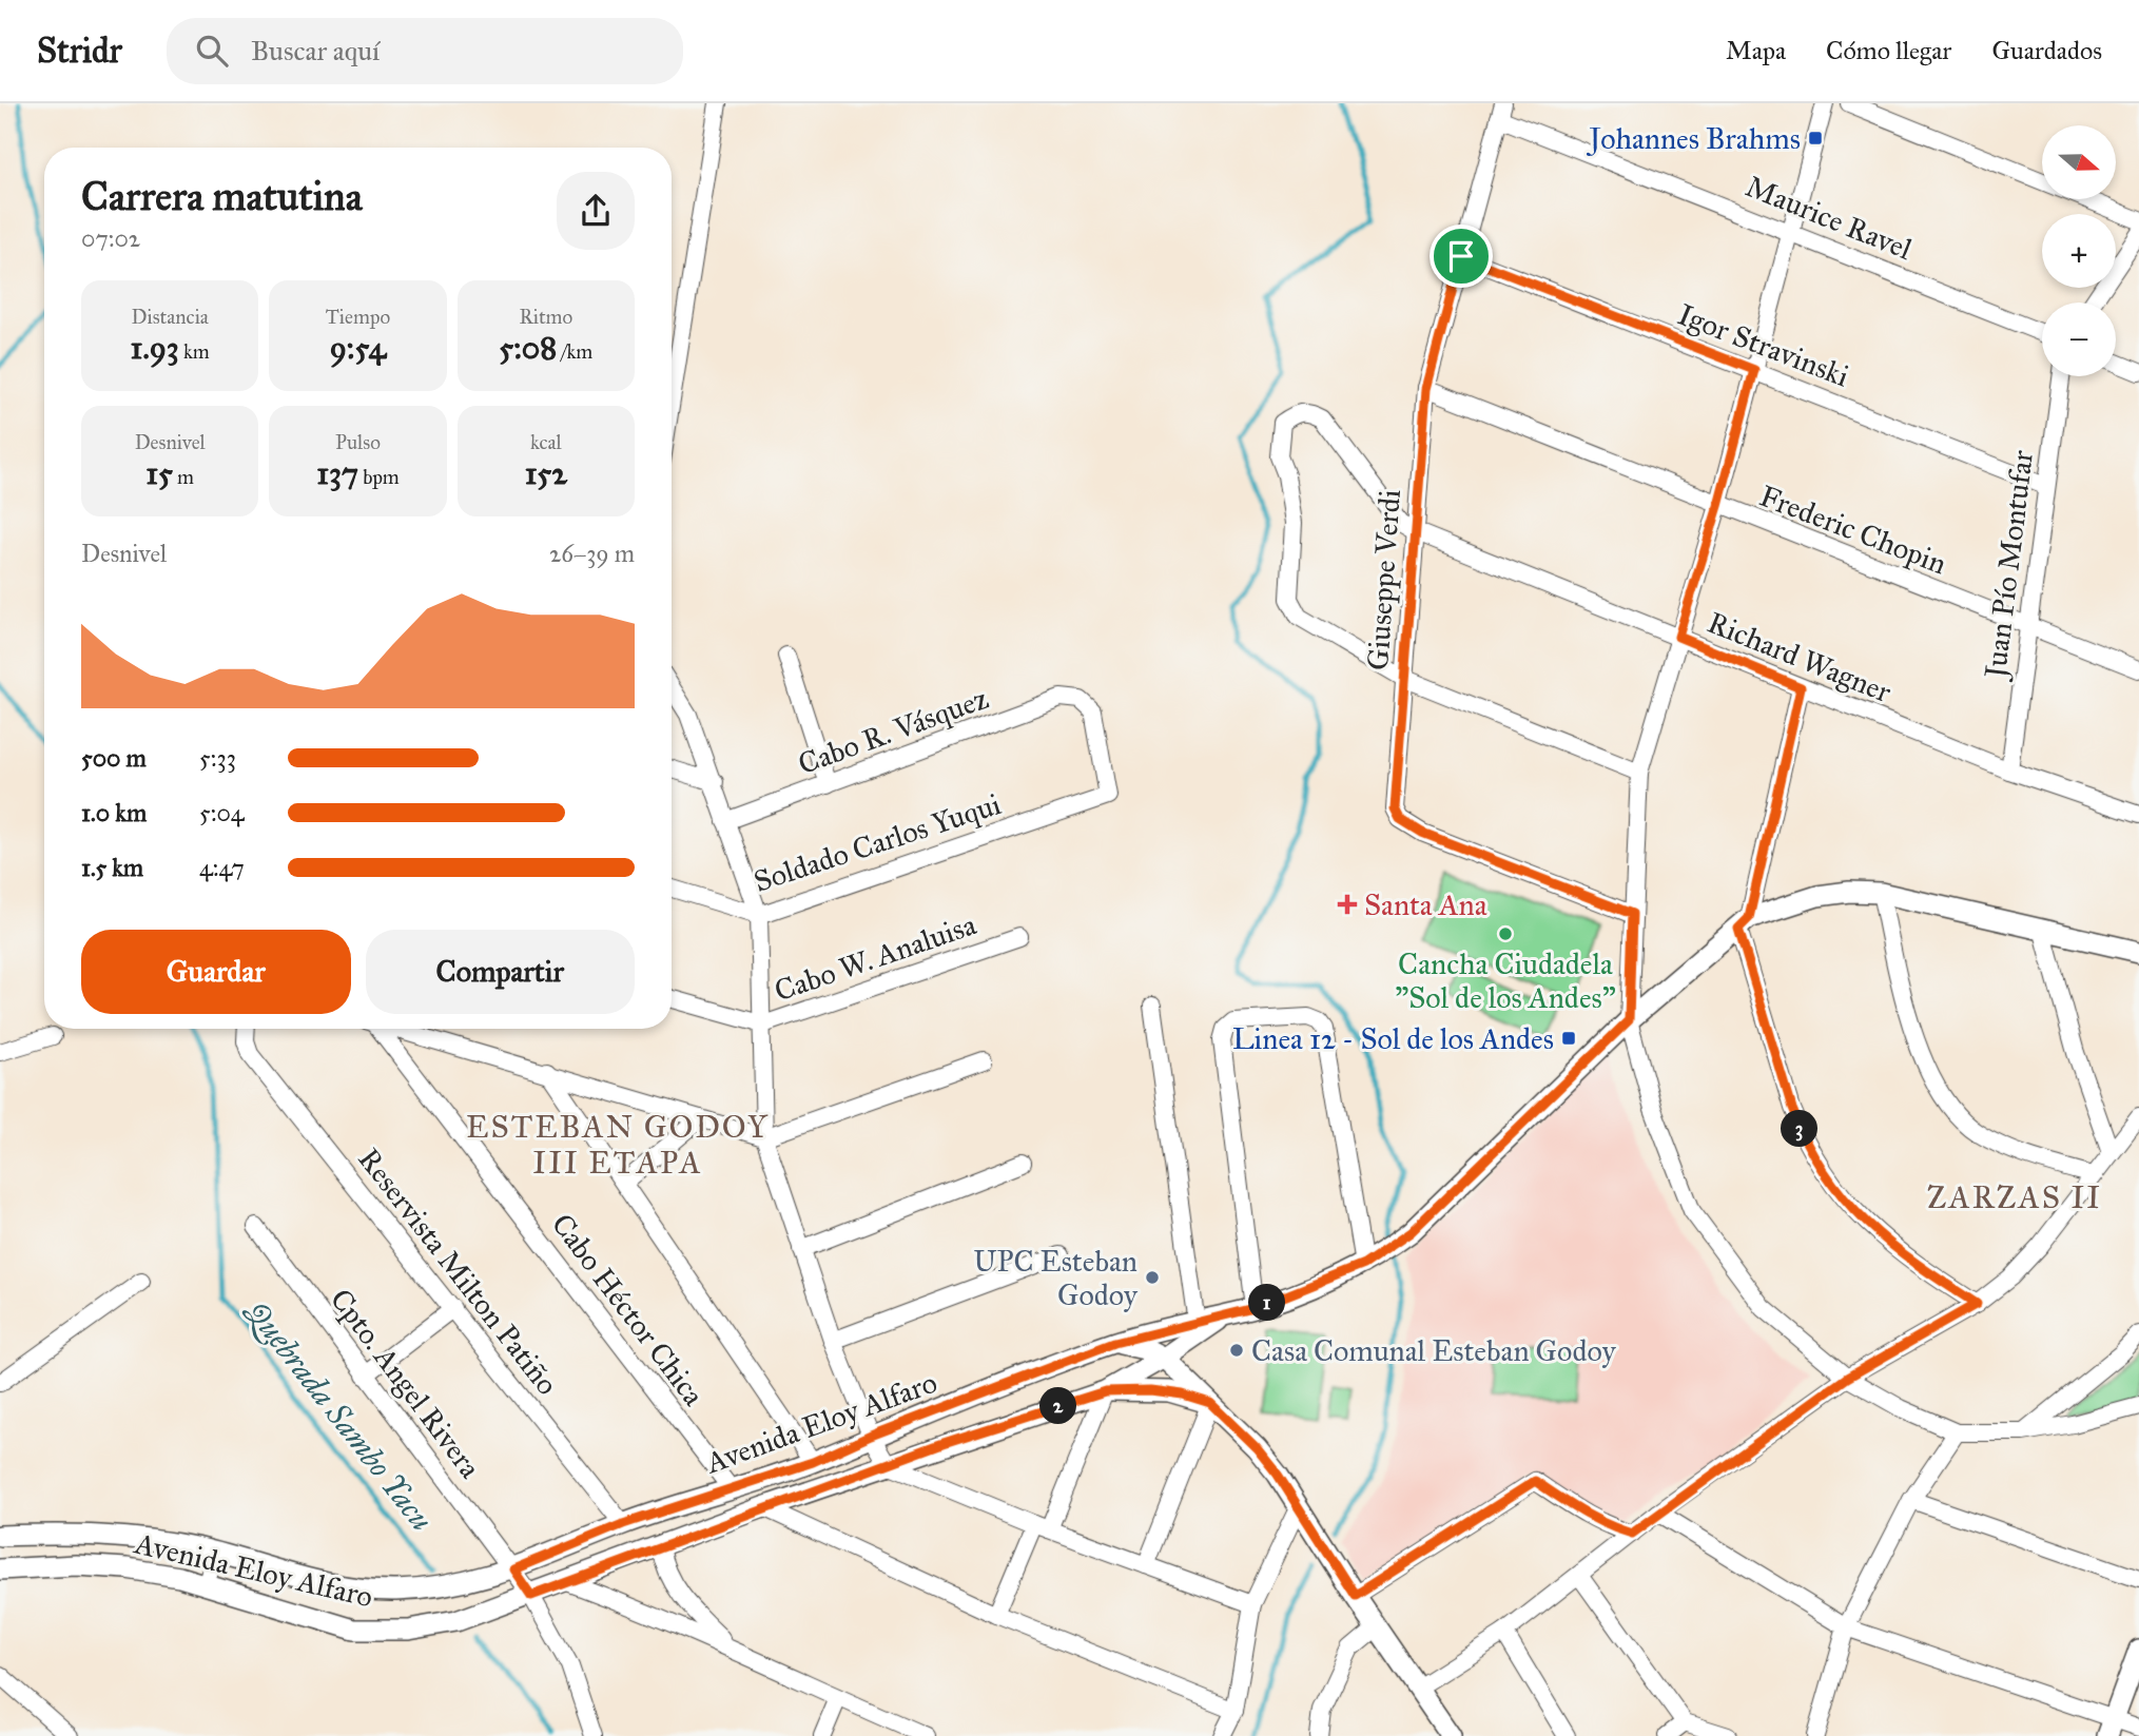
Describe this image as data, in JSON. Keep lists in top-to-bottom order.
{
  "streets": {
    "street": [
      "Maurice Ravel",
      "Igor Stravinski",
      "Frederic Chopin",
      "Juan Pío Montufar",
      "Giuseppe Verdi",
      "Richard Wagner",
      "Cabo R. Vásquez",
      "Soldado Carlos Yuqui",
      "Cabo W. Analuisa",
      "Reservista Milton Patiño",
      "Cabo Héctor Chica",
      "Cpto. Angel Rivera",
      "Avenida Eloy Alfaro"
    ]
  },
  "crossings": [
    ["Maurice Ravel", "Giuseppe Verdi"],
    ["Igor Stravinski", "Juan Pío Montufar"],
    ["Igor Stravinski", "Giuseppe Verdi"],
    ["Frederic Chopin", "Juan Pío Montufar"],
    ["Frederic Chopin", "Giuseppe Verdi"],
    ["Juan Pío Montufar", "Richard Wagner"],
    ["Giuseppe Verdi", "Richard Wagner"],
    ["Cabo R. Vásquez", "Soldado Carlos Yuqui"],
    ["Reservista Milton Patiño", "Avenida Eloy Alfaro"],
    ["Cabo Héctor Chica", "Avenida Eloy Alfaro"],
    ["Cpto. Angel Rivera", "Avenida Eloy Alfaro"]
  ],
  "districts": ["ESTEBAN GODOY III ETAPA", "ZARZAS II"],
  "water": ["Quebrada Sambo Yacu"],
  "places": {
    "transit": ["Johannes Brahms", "Linea 12 - Sol de los Andes"],
    "health": ["Santa Ana"],
    "other": ["Cancha Ciudadela \"Sol de los Andes\"", "UPC Esteban Godoy", "Casa Comunal Esteban Godoy"]
  },
  "north": "right",
  "page": {
    "header": "Stridr",
    "search": "Buscar aquí",
    "nav": ["Mapa", "Cómo llegar", "Guardados"],
    "map_buttons": ["+", "−"],
    "heading": ["Carrera matutina", "07:02"],
    "stats": [
      ["Distancia", "1.93 km"],
      ["Tiempo", "9:54"],
      ["Ritmo", "5:08 /km"],
      ["Desnivel", "15 m"],
      ["Pulso", "137 bpm"],
      ["kcal", "152"]
    ],
    "chart": ["Desnivel", "26–39 m"],
    "list": [
      {
        "name": "500 m",
        "note": "5:33"
      },
      {
        "name": "1.0 km",
        "note": "5:04"
      },
      {
        "name": "1.5 km",
        "note": "4:47"
      }
    ],
    "buttons": ["Guardar", "Compartir"],
    "pins": ["3", "1", "2"]
  }
}
